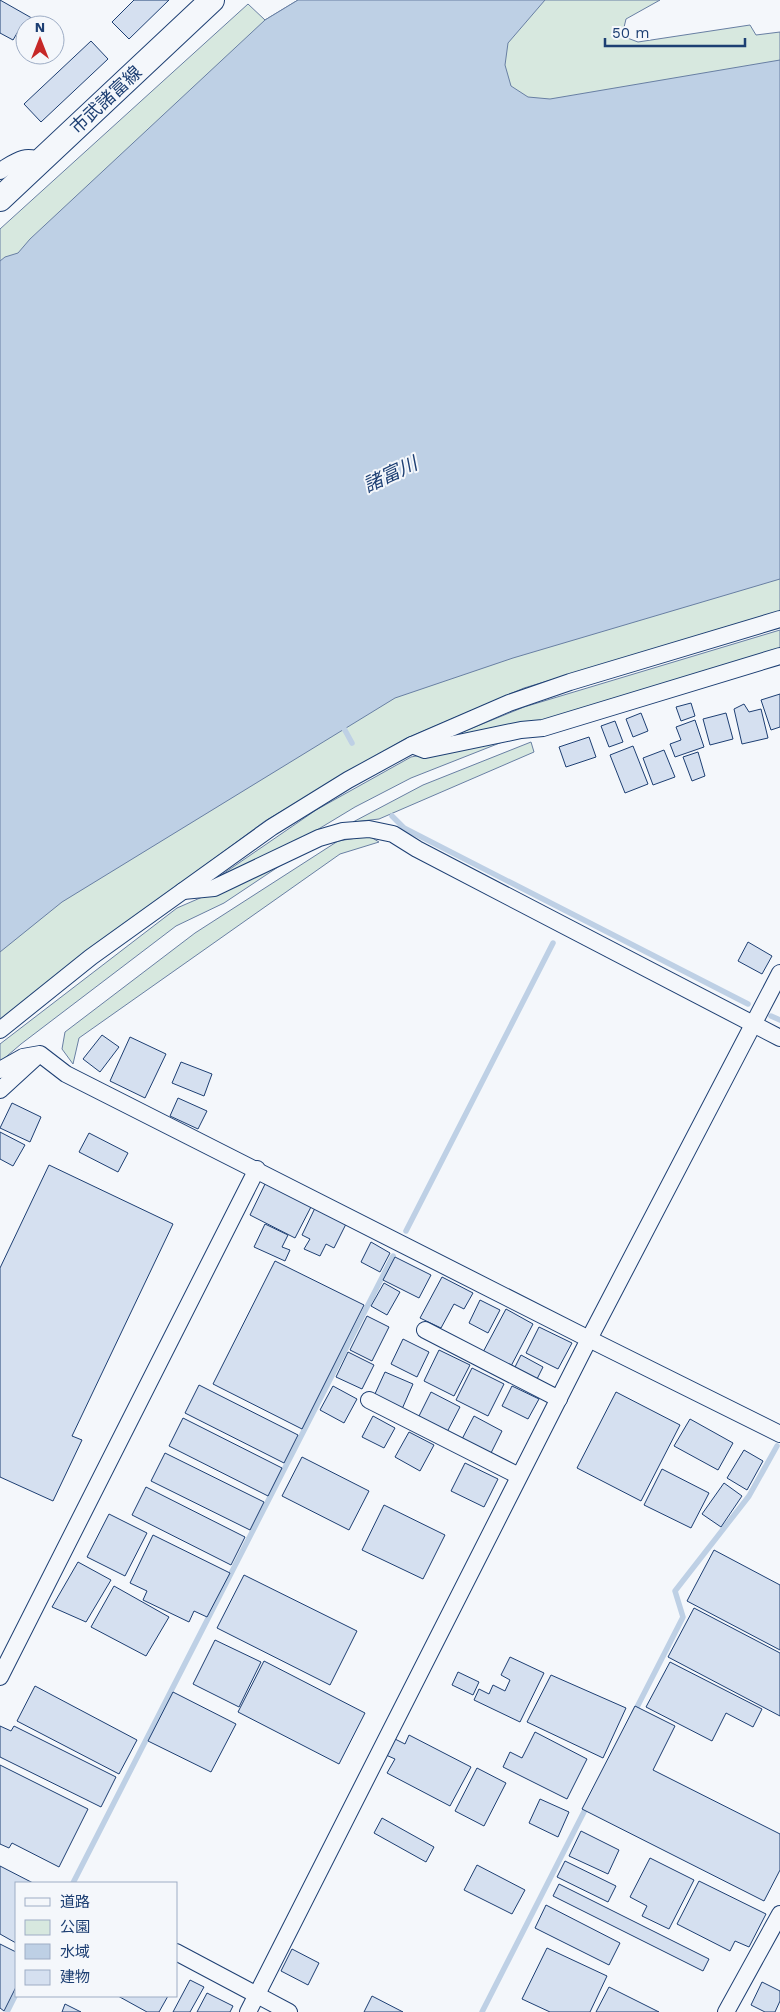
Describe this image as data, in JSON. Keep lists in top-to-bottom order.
{
  "streets": {
    "main road": ["市武諸富線"]
  },
  "water": ["諸富川"],
  "legend": [
    "道路",
    "公園",
    "水域",
    "建物"
  ],
  "scale_bar": "50 m",
  "north": "top"
}
